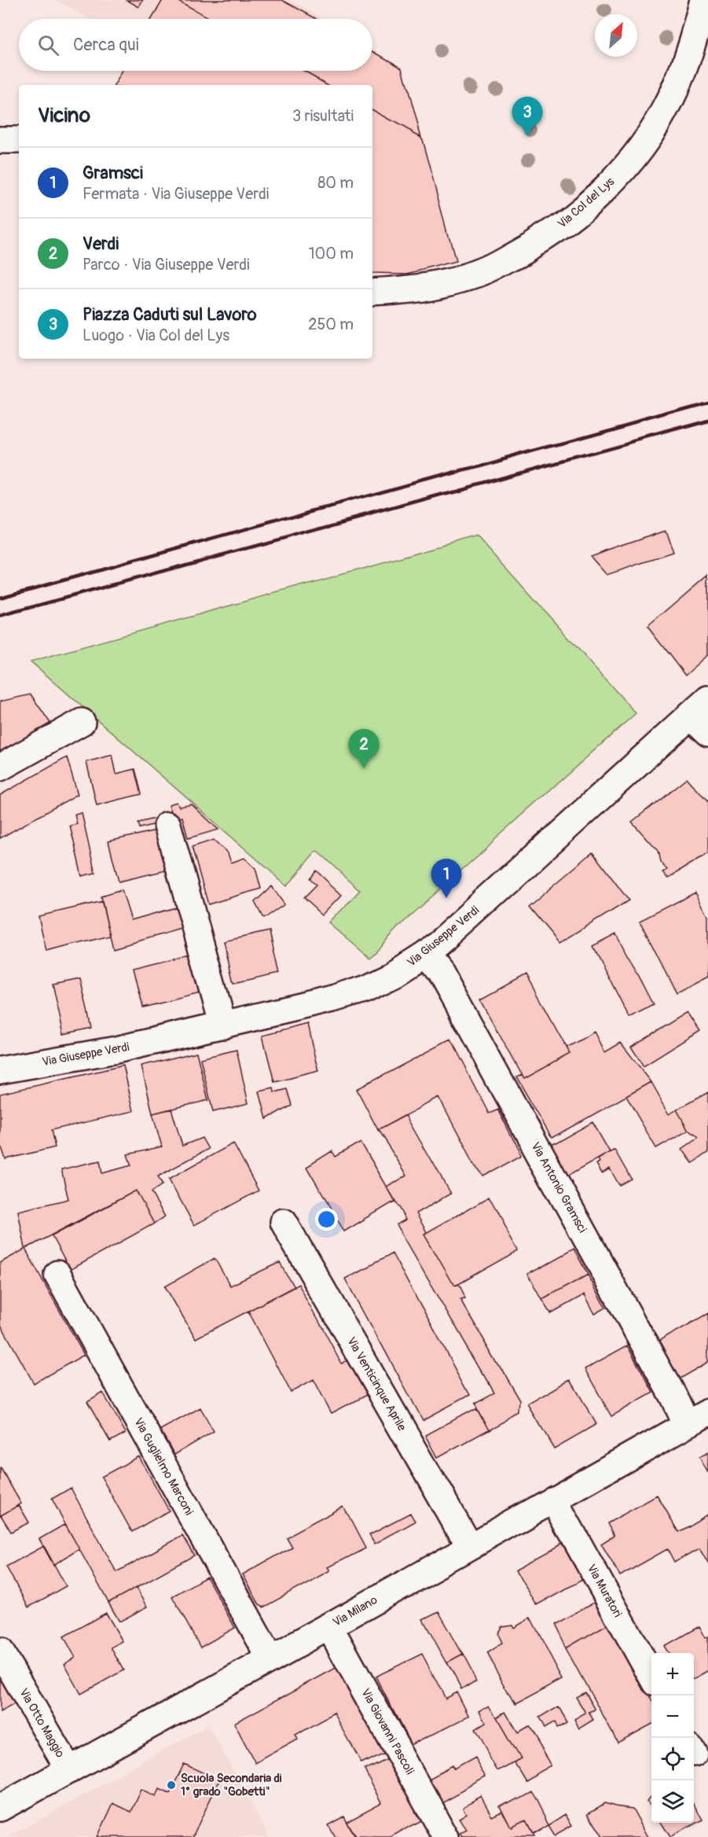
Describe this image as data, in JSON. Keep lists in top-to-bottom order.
{
  "streets": {
    "street": [
      "Via Col del Lys",
      "Via Giuseppe Verdi",
      "Via Antonio Gramsci",
      "Via Venticinque Aprile",
      "Via Guglielmo Marconi",
      "Via Muratori",
      "Via Milano",
      "Via Otto Maggio",
      "Via Giovanni Pascoli"
    ]
  },
  "crossings": [
    ["Via Giuseppe Verdi", "Via Antonio Gramsci"],
    ["Via Antonio Gramsci", "Via Milano"],
    ["Via Venticinque Aprile", "Via Milano"],
    ["Via Guglielmo Marconi", "Via Milano"],
    ["Via Muratori", "Via Milano"],
    ["Via Milano", "Via Otto Maggio"],
    ["Via Milano", "Via Giovanni Pascoli"]
  ],
  "places": ["Scuola Secondaria di 1° grado \"Gobetti\""],
  "north": "top right",
  "page": {
    "search": "Cerca qui",
    "heading": ["Vicino", "3 risultati"],
    "pins": ["3", "2", "1"],
    "list": [
      {
        "mark": "1",
        "name": "Gramsci",
        "note": "Fermata · Via Giuseppe Verdi",
        "value": "80 m"
      },
      {
        "mark": "2",
        "name": "Verdi",
        "note": "Parco · Via Giuseppe Verdi",
        "value": "100 m"
      },
      {
        "mark": "3",
        "name": "Piazza Caduti sul Lavoro",
        "note": "Luogo · Via Col del Lys",
        "value": "250 m"
      }
    ],
    "map_buttons": ["+", "−"]
  }
}
